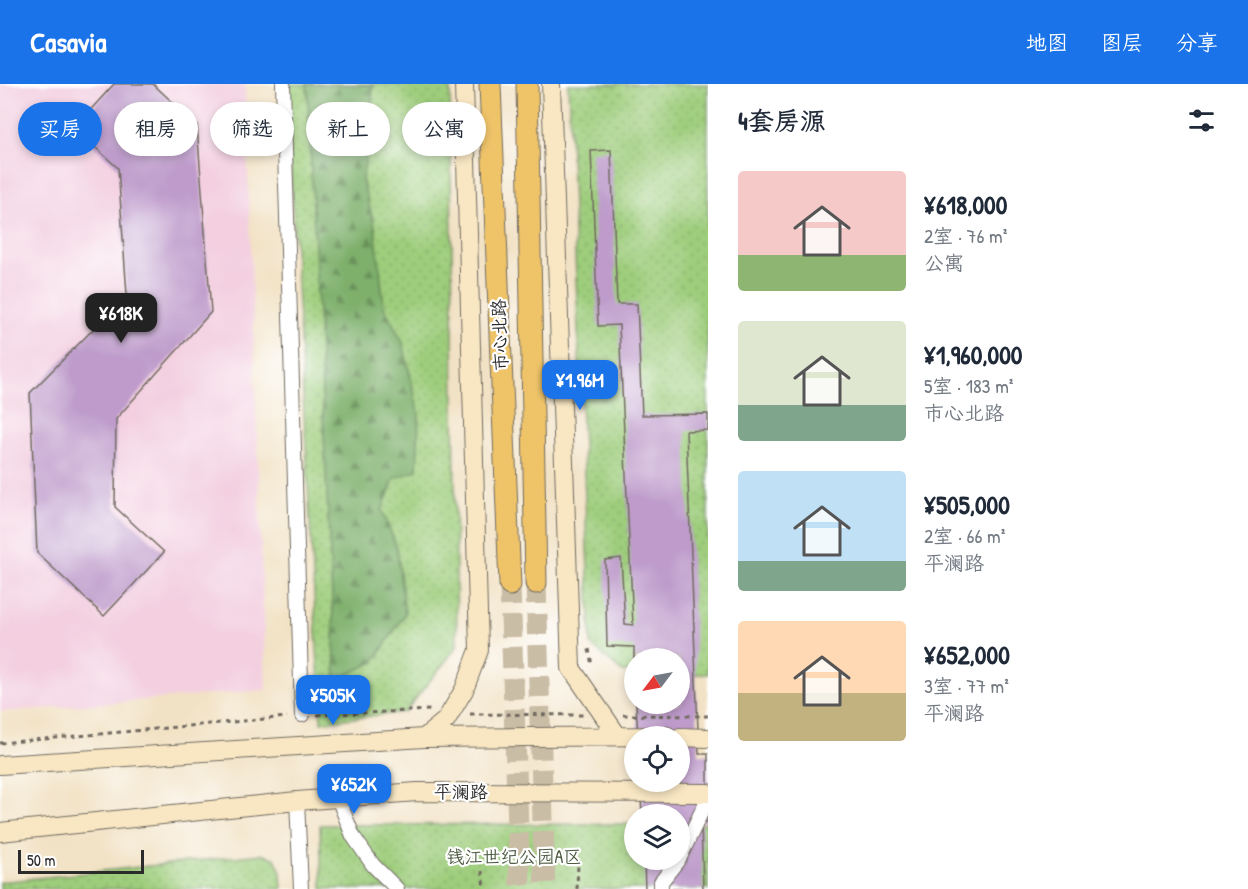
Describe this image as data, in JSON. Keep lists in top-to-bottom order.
{
  "streets": {
    "main road": ["市心北路", "平澜路"]
  },
  "parks": ["钱江世纪公园A区"],
  "scale_bar": "50 m",
  "north": "bottom left",
  "page": {
    "header": "Casavia",
    "nav": ["地图", "图层", "分享"],
    "heading": "4套房源",
    "chip": [
      "买房",
      "租房",
      "筛选",
      "新上",
      "公寓"
    ],
    "list": [
      {
        "name": "¥618,000",
        "note": "2室 · 76 m² · 公寓"
      },
      {
        "name": "¥1,960,000",
        "note": "5室 · 183 m² · 市心北路"
      },
      {
        "name": "¥505,000",
        "note": "2室 · 66 m² · 平澜路"
      },
      {
        "name": "¥652,000",
        "note": "3室 · 77 m² · 平澜路"
      }
    ],
    "price": [
      "¥618K",
      "¥1.96M",
      "¥505K",
      "¥652K"
    ],
    "scale": "50 m"
  }
}
